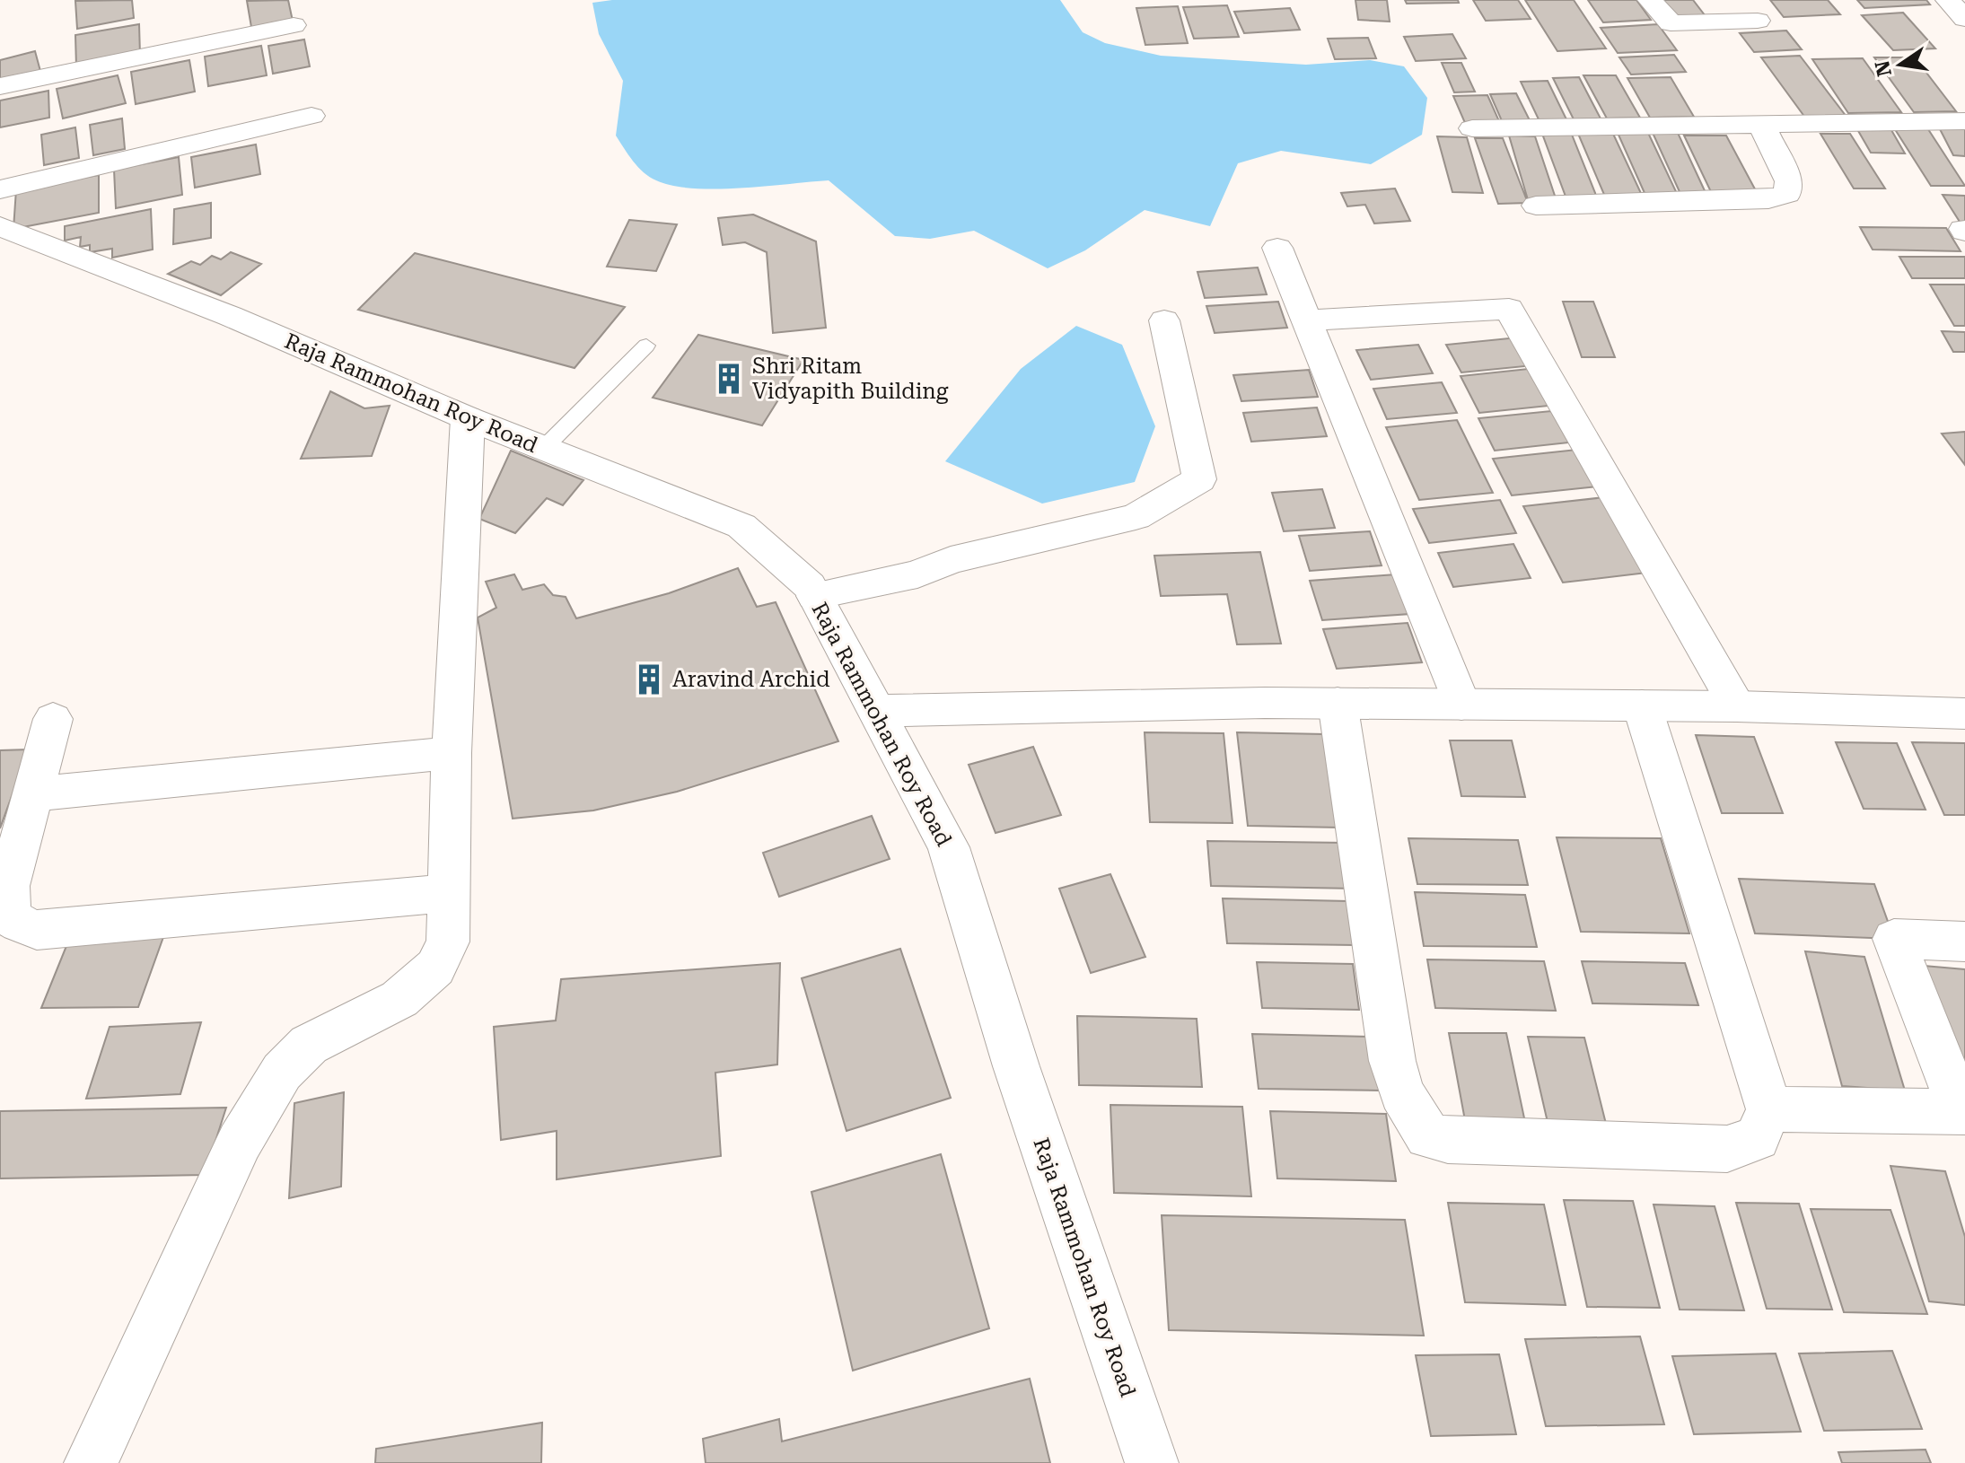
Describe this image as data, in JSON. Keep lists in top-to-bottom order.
{
  "streets": {
    "street": ["Raja Rammohan Roy Road"]
  },
  "places": {
    "building": ["Shri Ritam Vidyapith Building", "Aravind Archid"]
  },
  "north": "left"
}
